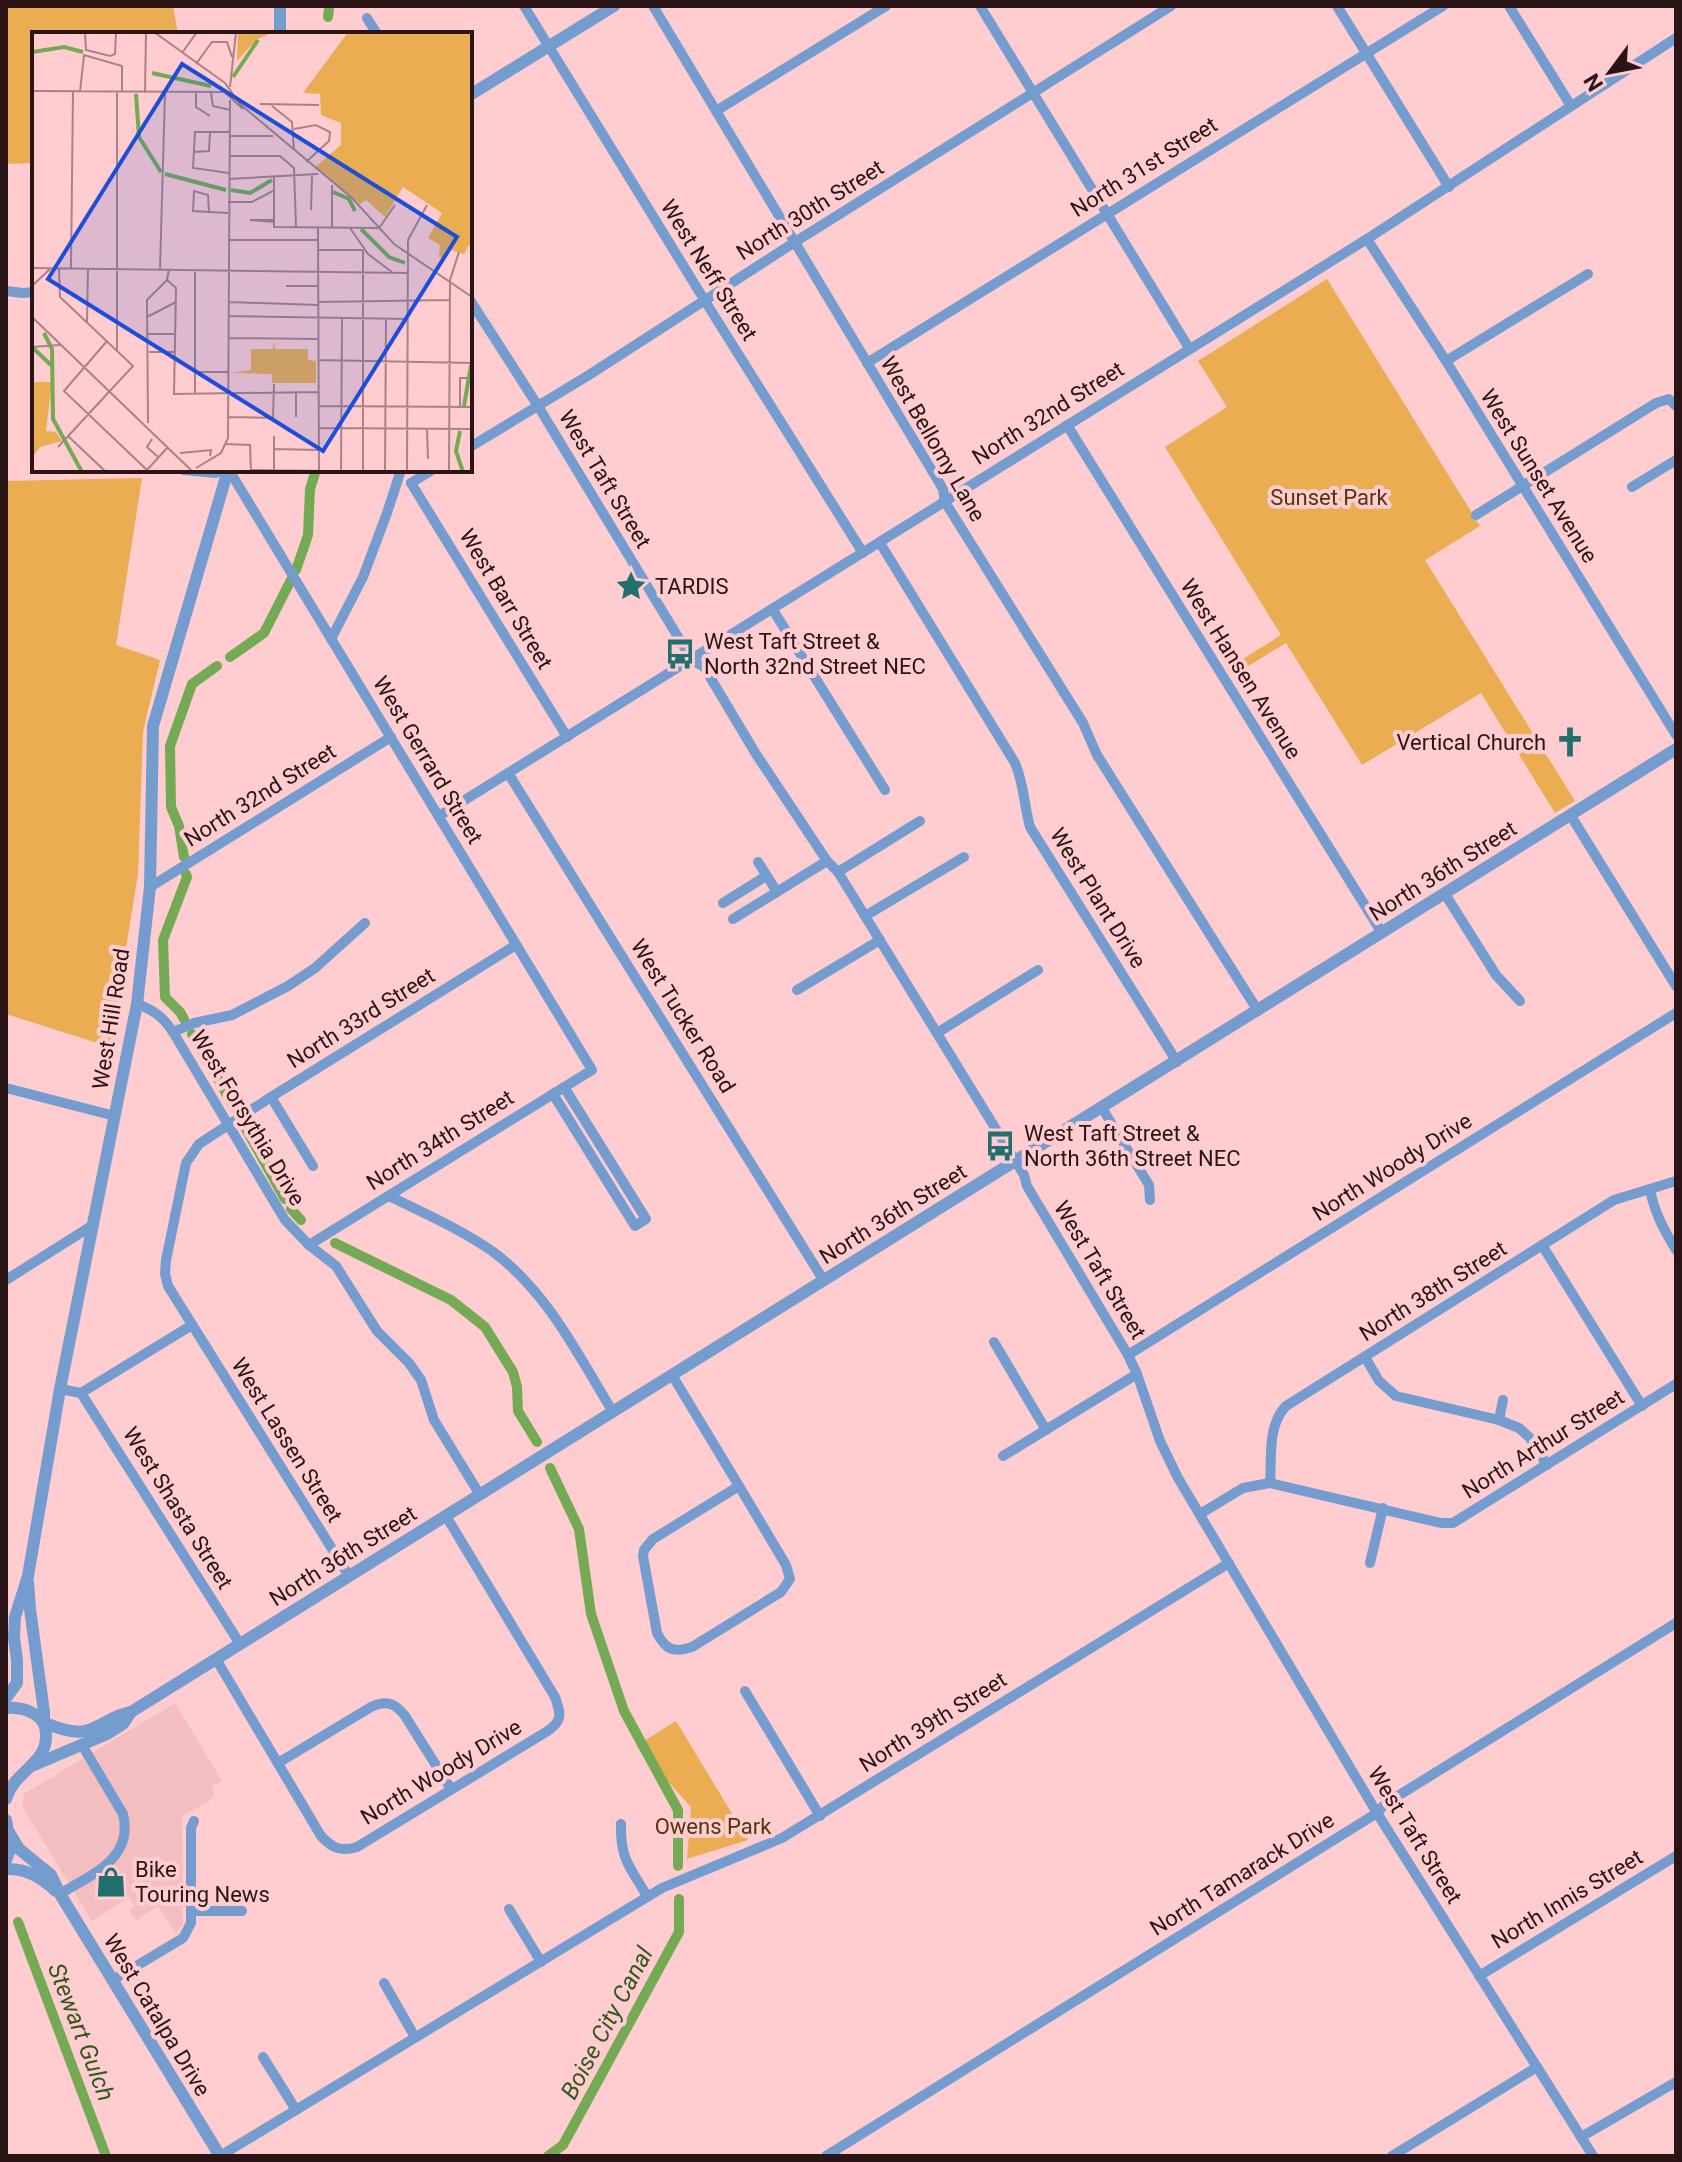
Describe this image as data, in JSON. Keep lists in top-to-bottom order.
{
  "streets": {
    "street": [
      "North 31st Street",
      "North 30th Street",
      "West Neff Street",
      "North 32nd Street",
      "West Bellomy Lane",
      "West Sunset Avenue",
      "West Taft Street",
      "West Barr Street",
      "West Hansen Avenue",
      "West Gerrard Street",
      "North 36th Street",
      "West Plant Drive",
      "West Tucker Road",
      "North 33rd Street",
      "West Hill Road",
      "West Forsythia Drive",
      "North 34th Street",
      "North Woody Drive",
      "North 38th Street",
      "West Lassen Street",
      "North Arthur Street",
      "West Shasta Street",
      "North 39th Street",
      "North Tamarack Drive",
      "North Innis Street",
      "West Catalpa Drive"
    ]
  },
  "crossings": [
    ["North 31st Street", "West Bellomy Lane"],
    ["North 30th Street", "West Neff Street"],
    ["North 30th Street", "West Bellomy Lane"],
    ["North 30th Street", "West Taft Street"],
    ["West Neff Street", "North 32nd Street"],
    ["North 32nd Street", "West Bellomy Lane"],
    ["North 32nd Street", "West Sunset Avenue"],
    ["North 32nd Street", "West Taft Street"],
    ["North 32nd Street", "West Barr Street"],
    ["North 32nd Street", "West Hansen Avenue"],
    ["North 32nd Street", "West Gerrard Street"],
    ["North 32nd Street", "West Plant Drive"],
    ["North 32nd Street", "West Tucker Road"],
    ["North 32nd Street", "West Hill Road"],
    ["West Bellomy Lane", "North 36th Street"],
    ["West Taft Street", "North 36th Street"],
    ["West Taft Street", "North Woody Drive"],
    ["West Taft Street", "North Arthur Street"],
    ["West Taft Street", "North 39th Street"],
    ["West Taft Street", "North Tamarack Drive"],
    ["West Taft Street", "North Innis Street"],
    ["West Hansen Avenue", "North 36th Street"],
    ["West Gerrard Street", "North 33rd Street"],
    ["West Gerrard Street", "North 34th Street"],
    ["North 36th Street", "West Plant Drive"],
    ["North 36th Street", "West Tucker Road"],
    ["North 36th Street", "West Hill Road"],
    ["North 36th Street", "West Forsythia Drive"],
    ["North 36th Street", "North Woody Drive"],
    ["North 36th Street", "West Lassen Street"],
    ["North 36th Street", "West Shasta Street"],
    ["North 33rd Street", "West Forsythia Drive"],
    ["North 33rd Street", "West Lassen Street"],
    ["West Hill Road", "West Forsythia Drive"],
    ["West Forsythia Drive", "North 34th Street"],
    ["West Forsythia Drive", "West Lassen Street"],
    ["North 38th Street", "North Arthur Street"],
    ["North 39th Street", "West Catalpa Drive"]
  ],
  "water": ["Boise City Canal", "Stewart Gulch"],
  "parks": ["Sunset Park", "Owens Park"],
  "places": {
    "place": ["TARDIS"],
    "bus stop": ["West Taft Street & North 32nd Street NEC", "West Taft Street & North 36th Street NEC"],
    "church": ["Vertical Church"],
    "shop": ["Bike Touring News"]
  },
  "north": "bottom left"
}
